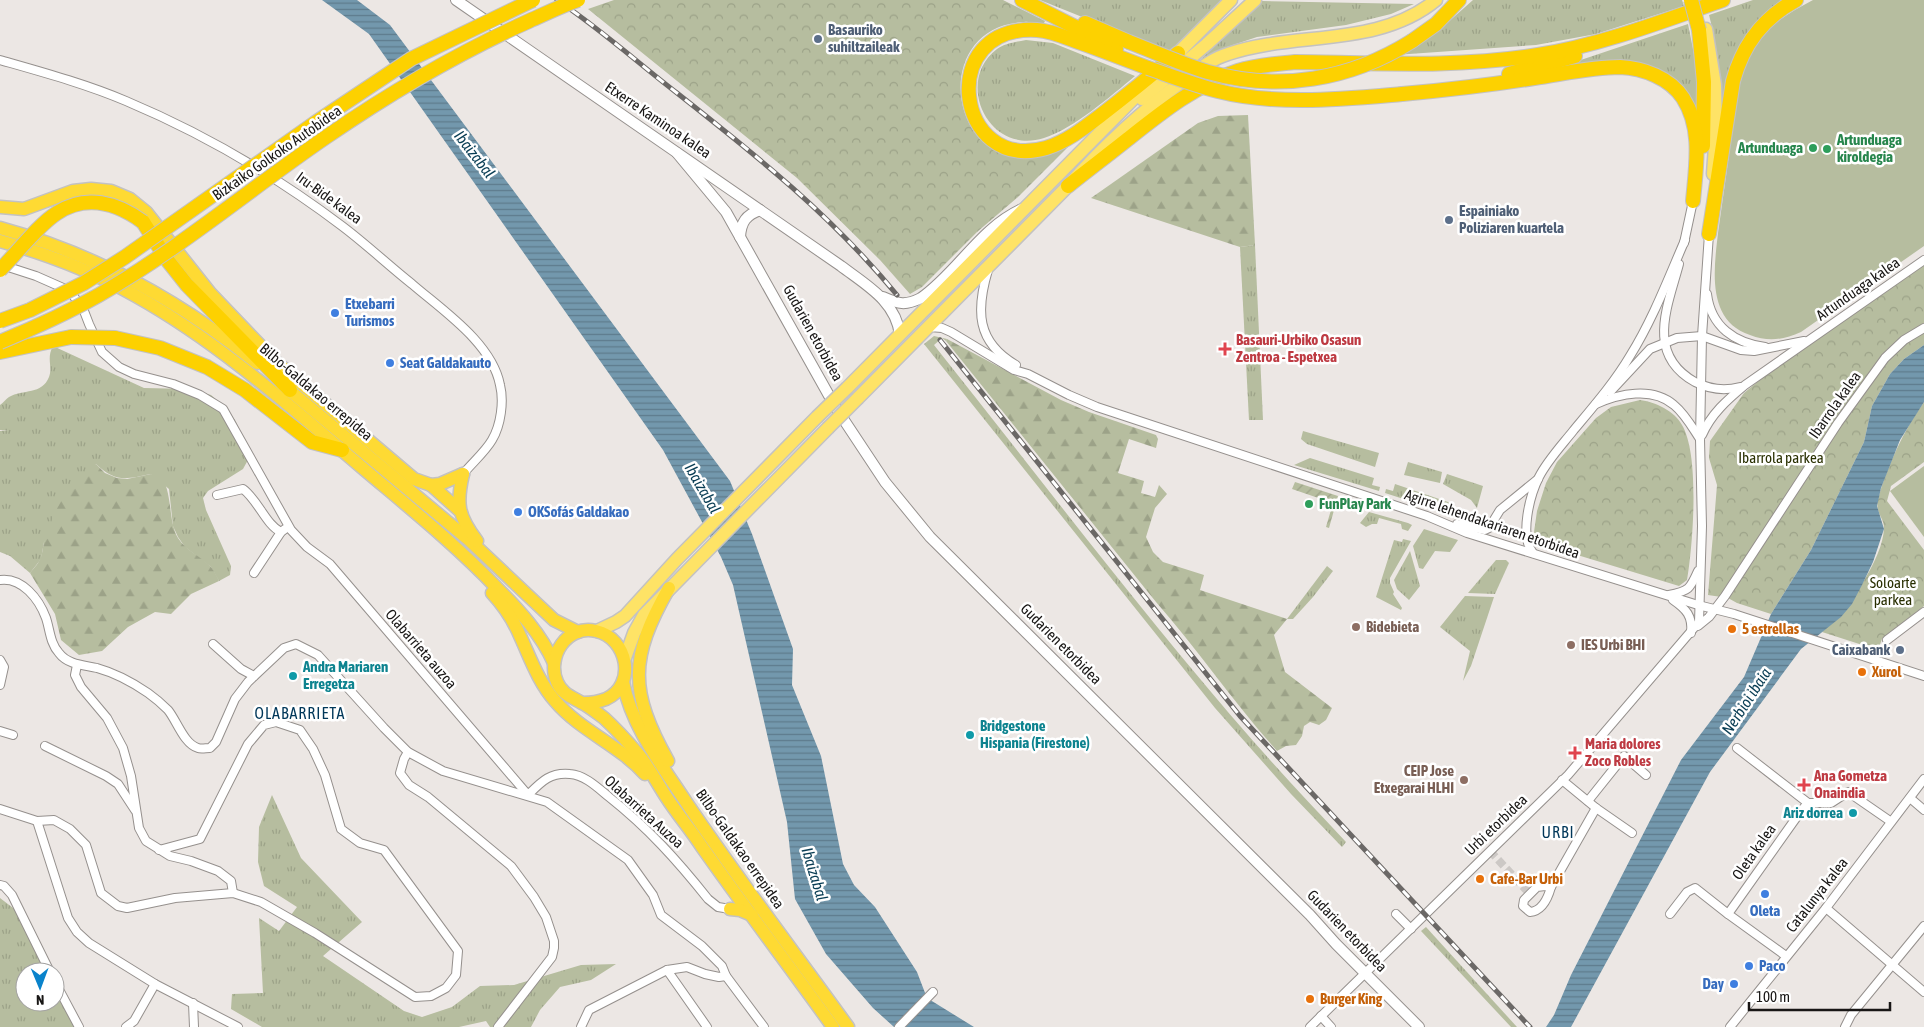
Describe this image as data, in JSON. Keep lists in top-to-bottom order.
{
  "streets": {
    "highway": ["Bizkaiko Golkoko Autobidea", "Bilbo-Galdakao errepidea"],
    "street": [
      "Etxerre Kaminoa kalea",
      "Iru-Bide kalea",
      "Artunduaga kalea",
      "Gudarien etorbidea",
      "Ibarrola kalea",
      "Agirre lehendakariaren etorbidea",
      "Olabarrieta auzoa",
      "Olabarrieta Auzoa",
      "Urbi etorbidea",
      "Oleta kalea",
      "Catalunya kalea"
    ]
  },
  "crossings": [
    ["Etxerre Kaminoa kalea", "Gudarien etorbidea"],
    ["Artunduaga kalea", "Urbi etorbidea"],
    ["Gudarien etorbidea", "Urbi etorbidea"],
    ["Ibarrola kalea", "Agirre lehendakariaren etorbidea"],
    ["Ibarrola kalea", "Urbi etorbidea"],
    ["Agirre lehendakariaren etorbidea", "Urbi etorbidea"],
    ["Olabarrieta auzoa", "Olabarrieta Auzoa"]
  ],
  "districts": ["OLABARRIETA", "URBI"],
  "water": ["Ibaizabal", "Nerbioi ibaia"],
  "parks": ["Ibarrola parkea", "Soloarte parkea"],
  "places": {
    "other": [
      "Basauriko suhiltzaileak",
      "Artunduaga",
      "Artunduaga kiroldegia",
      "Espainiako Poliziaren kuartela",
      "Etxebarri Turismos",
      "Seat Galdakauto",
      "FunPlay Park",
      "OKSofás Galdakao",
      "Bidebieta",
      "5 estrellas",
      "IES Urbi BHI",
      "Caixabank",
      "Xurol",
      "Andra Mariaren Erregetza",
      "Bridgestone Hispania (Firestone)",
      "CEIP Jose Etxegarai HLHI",
      "Ariz dorrea",
      "Cafe-Bar Urbi",
      "Oleta",
      "Paco",
      "Day",
      "Burger King"
    ],
    "health": ["Basauri-Urbiko Osasun Zentroa - Espetxea", "Maria dolores Zoco Robles", "Ana Gometza Onaindia"]
  },
  "scale_bar": "100 m",
  "north": "bottom"
}
